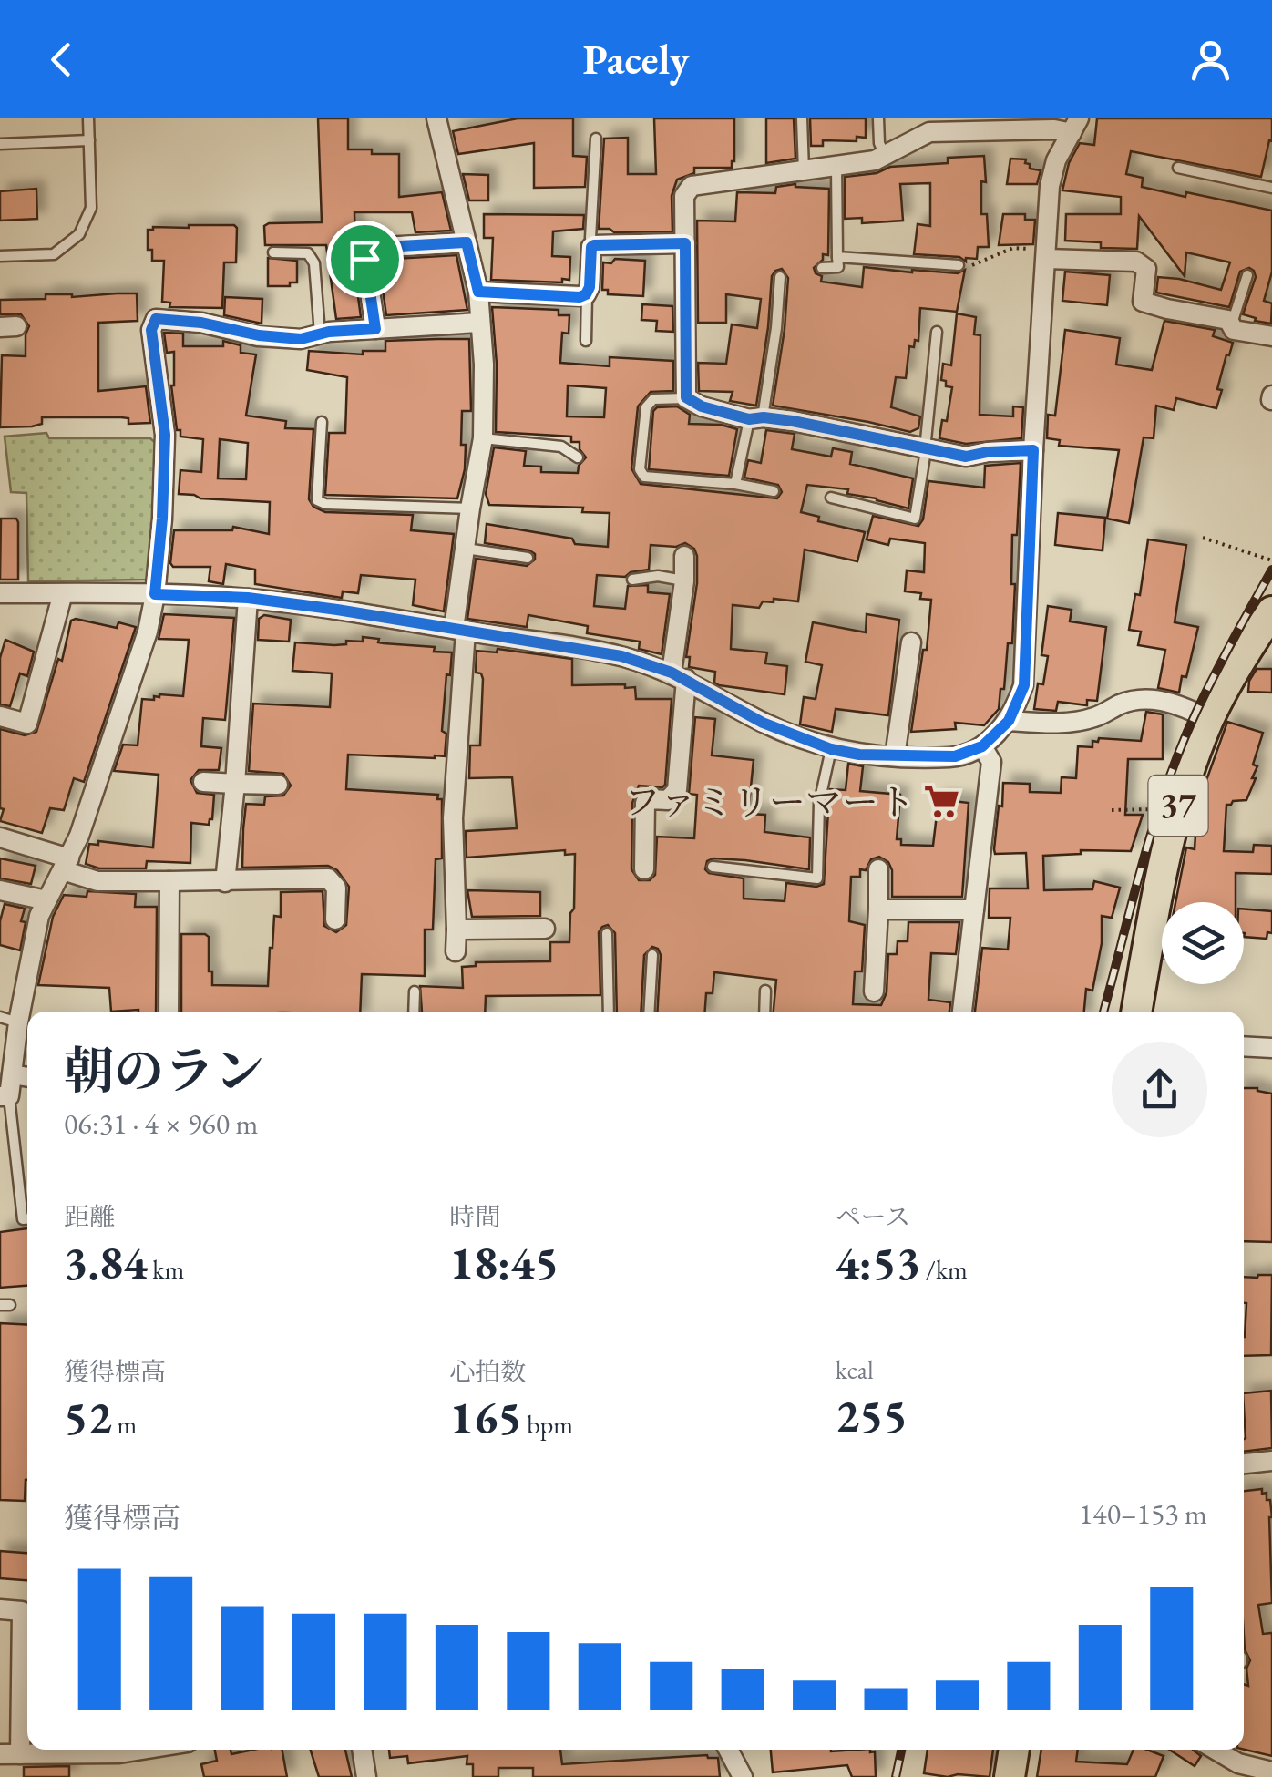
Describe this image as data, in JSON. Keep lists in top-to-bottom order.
{
  "streets": {
    "main road": ["37"]
  },
  "places": {
    "supermarket": ["ファミリーマート"]
  },
  "page": {
    "header": "Pacely",
    "heading": ["朝のラン", "06:31 · 4 × 960 m"],
    "stats": [
      ["距離", "3.84 km"],
      ["時間", "18:45"],
      ["ペース", "4:53 /km"],
      ["獲得標高", "52 m"],
      ["心拍数", "165 bpm"],
      ["kcal", "255"]
    ],
    "chart": ["獲得標高", "140–153 m"]
  }
}
